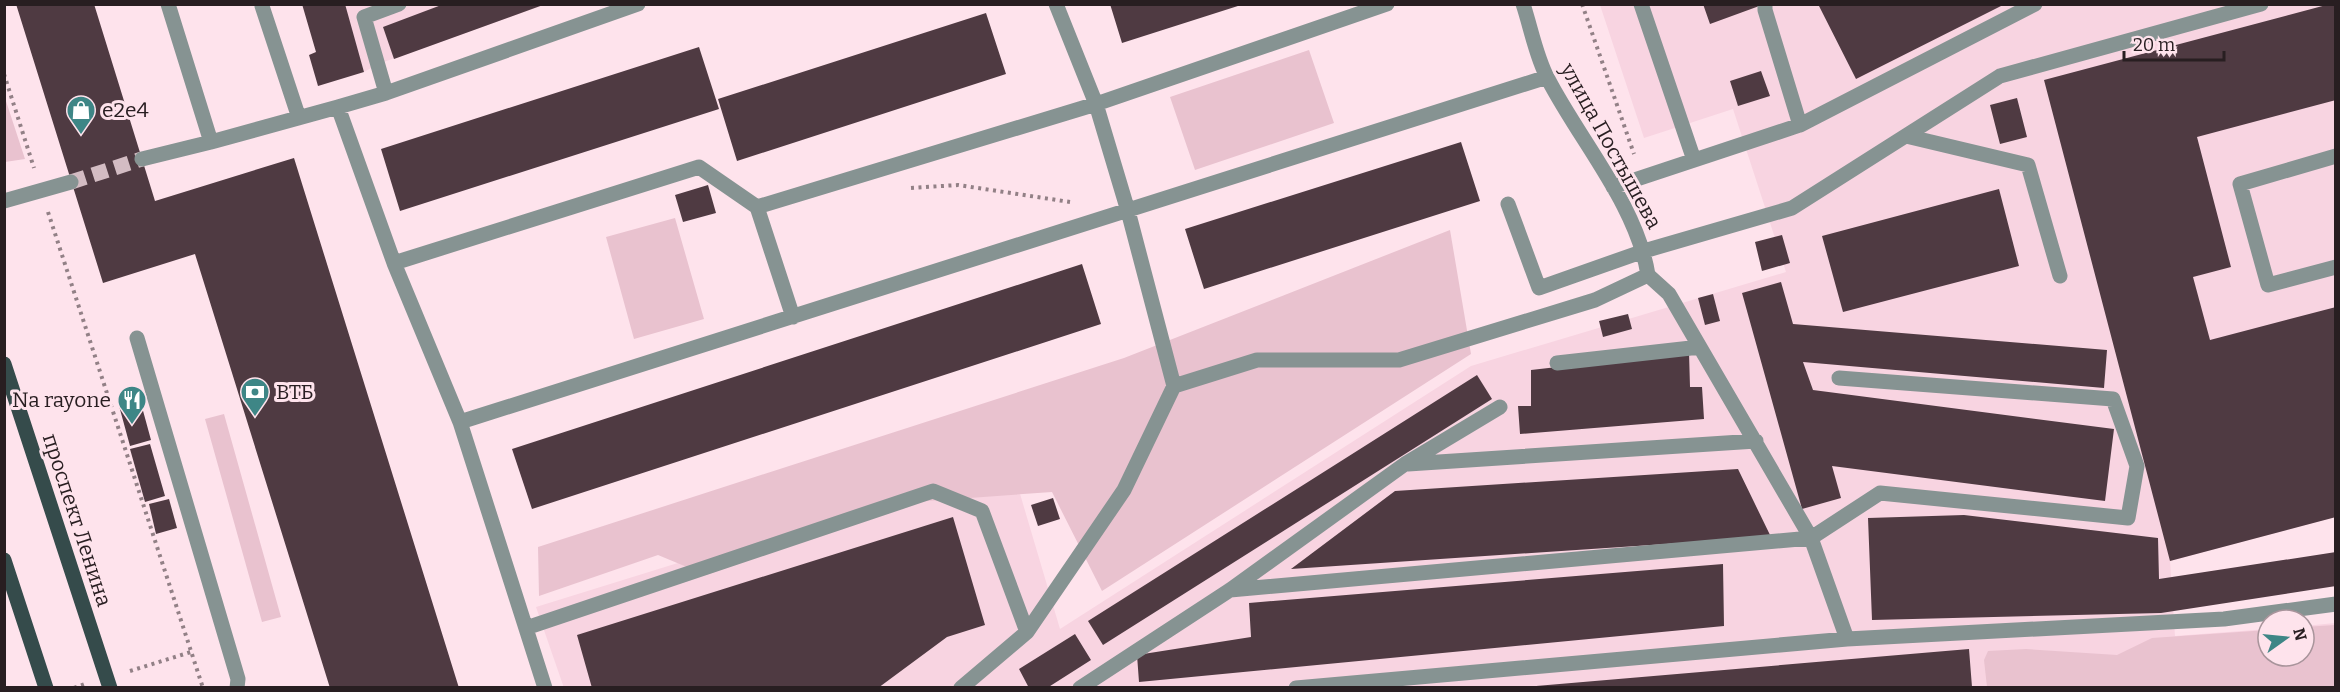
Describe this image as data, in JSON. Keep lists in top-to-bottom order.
{
  "streets": {
    "main road": ["проспект Ленина"],
    "street": ["улица Постышева"]
  },
  "places": {
    "shop": ["е2е4"],
    "bank": ["ВТБ"],
    "restaurant": ["Na rayone"]
  },
  "scale_bar": "20 m",
  "north": "right"
}
